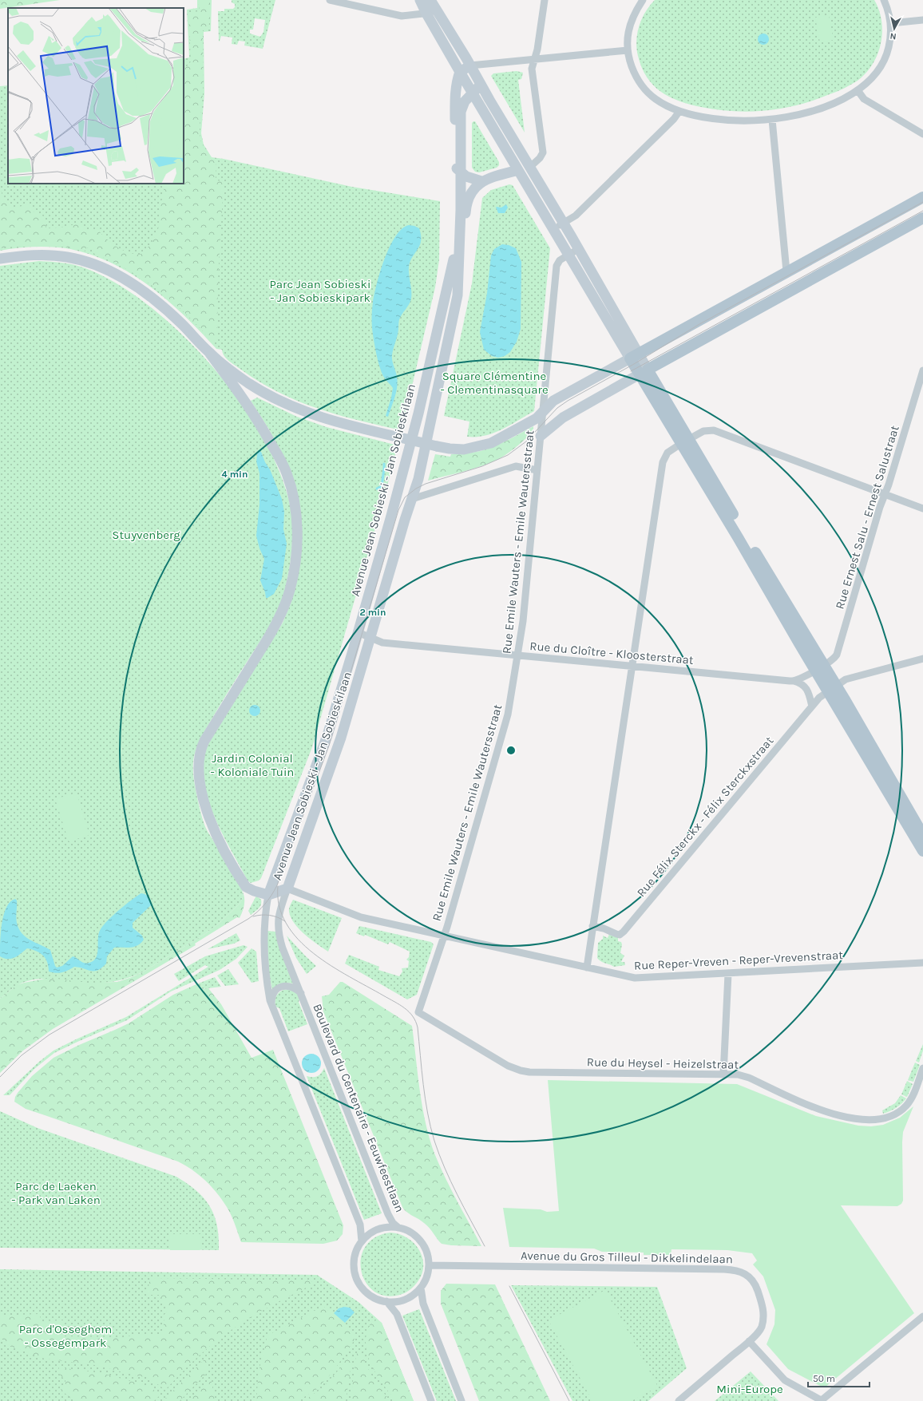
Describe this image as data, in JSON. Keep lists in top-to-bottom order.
{
  "streets": {
    "street": [
      "Avenue Jean Sobieski - Jan Sobieskilaan",
      "Rue Ernest Salu - Ernest Salustraat",
      "Rue Emile Wauters - Emile Wautersstraat",
      "Rue du Cloître - Kloosterstraat",
      "Rue Félix Sterckx - Félix Sterckxstraat",
      "Rue Reper-Vreven - Reper-Vrevenstraat",
      "Rue du Heysel - Heizelstraat",
      "Boulevard du Centenaire - Eeuwfeestlaan",
      "Avenue du Gros Tilleul - Dikkelindelaan"
    ]
  },
  "crossings": [
    ["Avenue Jean Sobieski - Jan Sobieskilaan", "Rue du Cloître - Kloosterstraat"],
    ["Avenue Jean Sobieski - Jan Sobieskilaan", "Rue Reper-Vreven - Reper-Vrevenstraat"],
    ["Avenue Jean Sobieski - Jan Sobieskilaan", "Boulevard du Centenaire - Eeuwfeestlaan"],
    ["Rue Emile Wauters - Emile Wautersstraat", "Rue du Cloître - Kloosterstraat"],
    ["Rue Emile Wauters - Emile Wautersstraat", "Rue Reper-Vreven - Reper-Vrevenstraat"],
    ["Rue Emile Wauters - Emile Wautersstraat", "Rue du Heysel - Heizelstraat"],
    ["Boulevard du Centenaire - Eeuwfeestlaan", "Avenue du Gros Tilleul - Dikkelindelaan"]
  ],
  "parks": [
    "Parc Jean Sobieski - Jan Sobieskipark",
    "Square Clémentine - Clementinasquare",
    "Stuyvenberg",
    "Jardin Colonial - Koloniale Tuin",
    "Parc de Laeken - Park van Laken",
    "Parc d'Osseghem - Ossegempark",
    "Mini-Europe"
  ],
  "scale_bar": "50 m",
  "north": "bottom",
  "rings": ["4 min", "2 min"]
}
